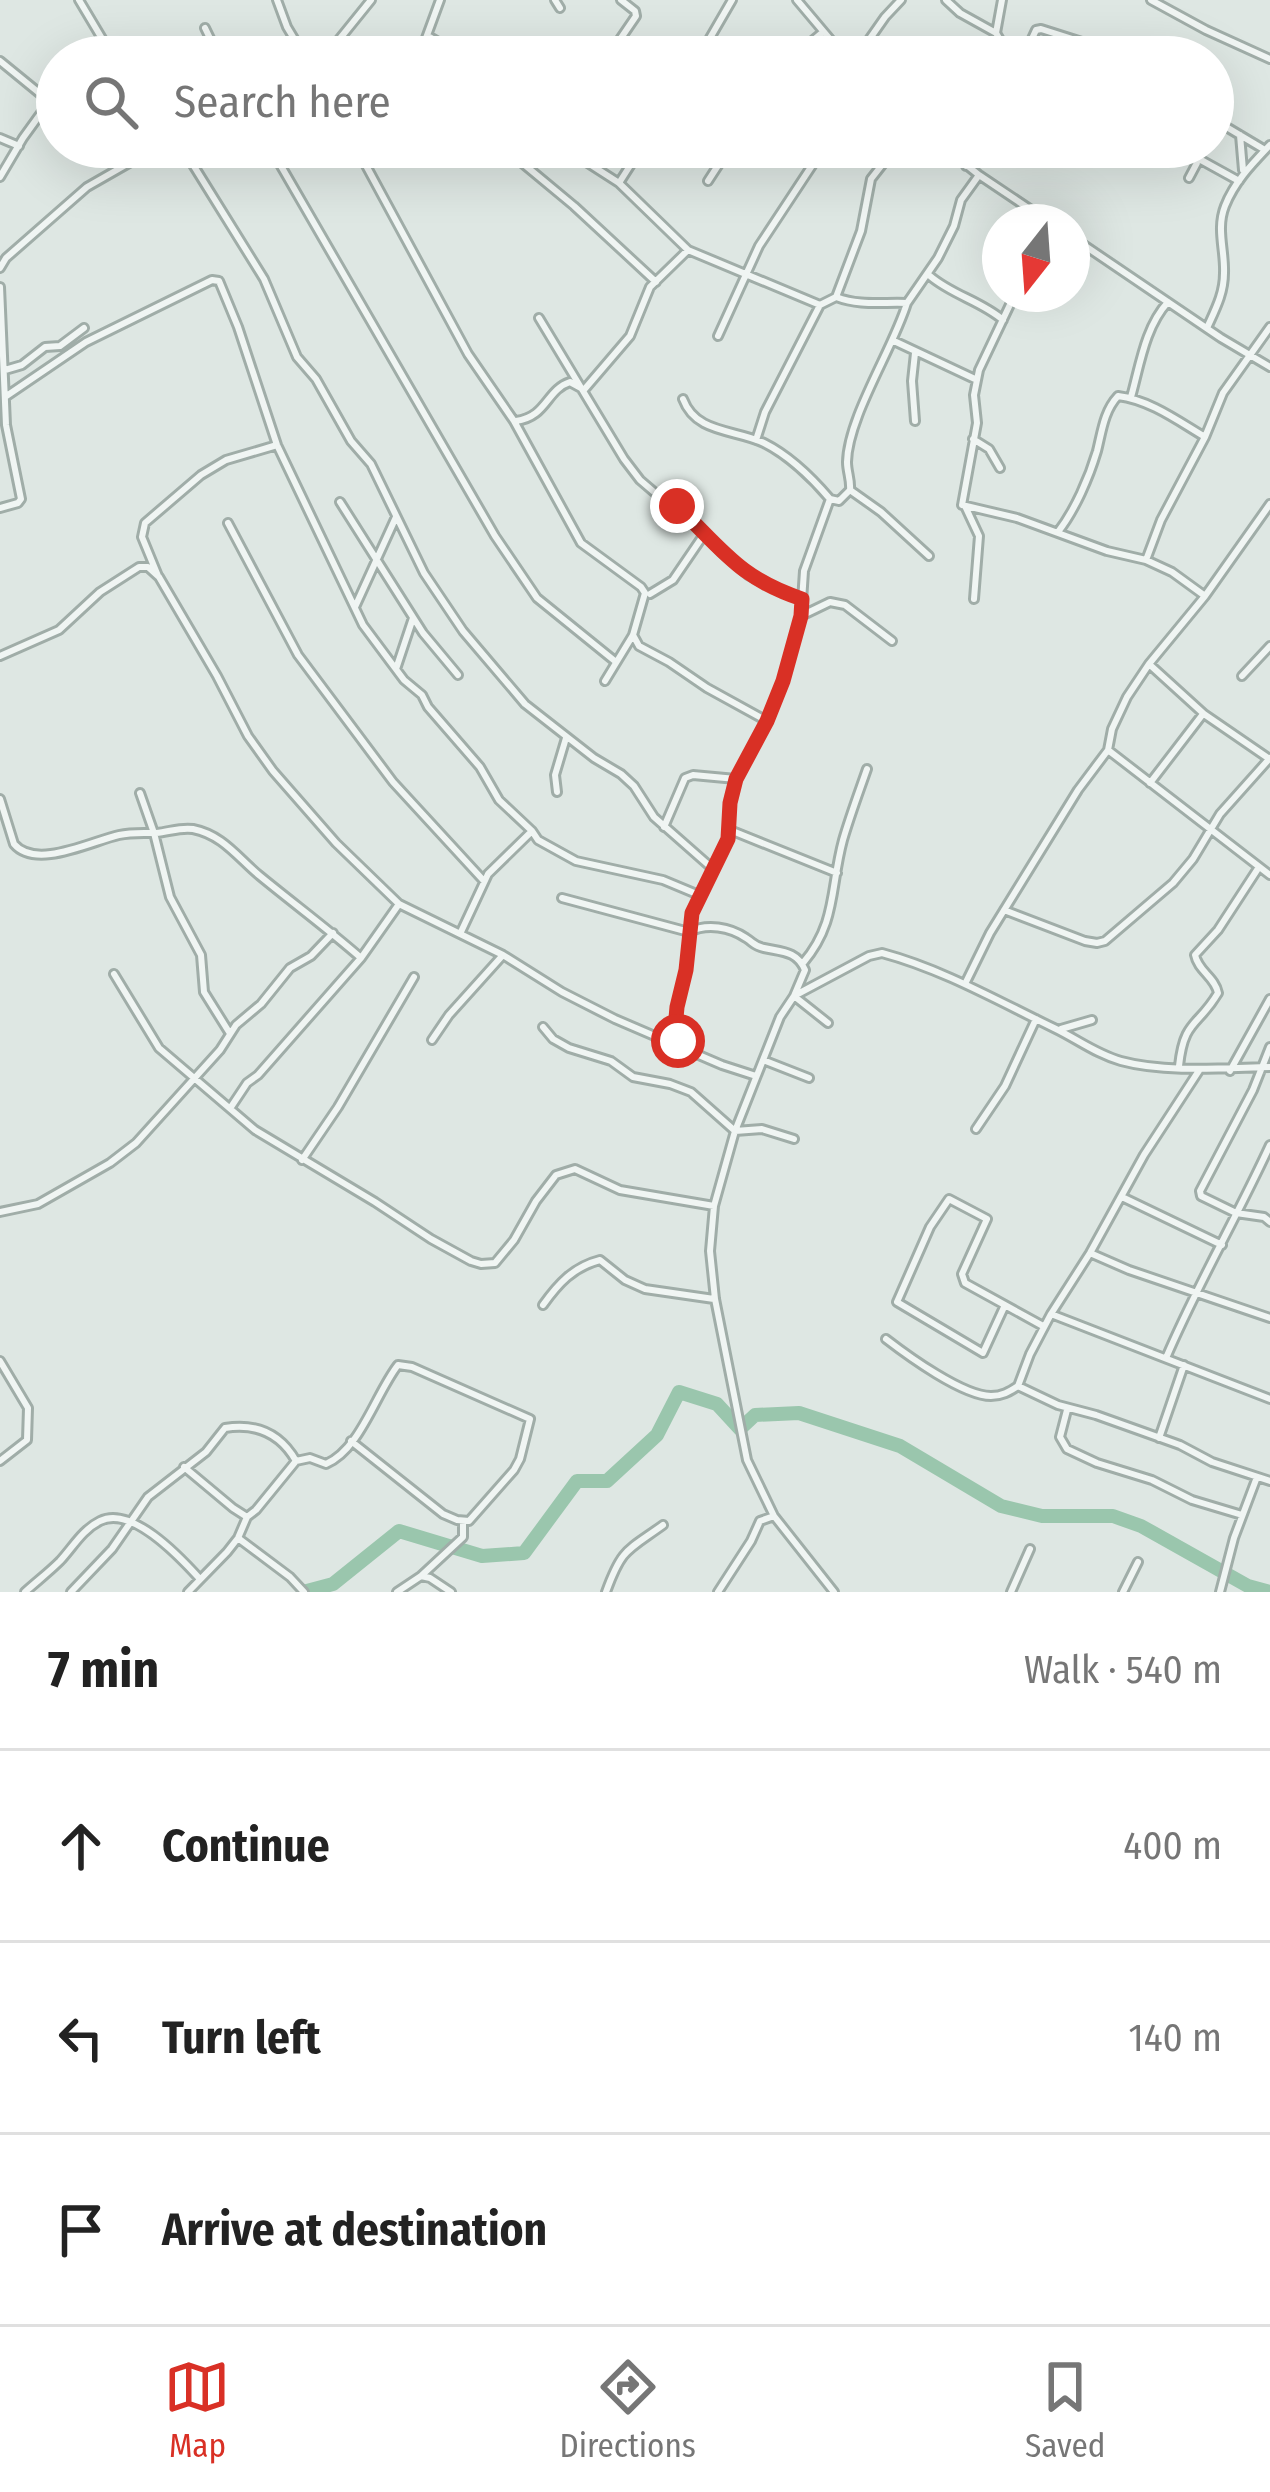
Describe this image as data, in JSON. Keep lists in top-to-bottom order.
{
  "north": "bottom",
  "page": {
    "search": "Search here",
    "heading": ["7 min", "Walk · 540 m"],
    "list": [
      ["Continue", "400 m"],
      ["Turn left", "140 m"],
      "Arrive at destination"
    ],
    "nav": ["Map", "Directions", "Saved"]
  }
}
